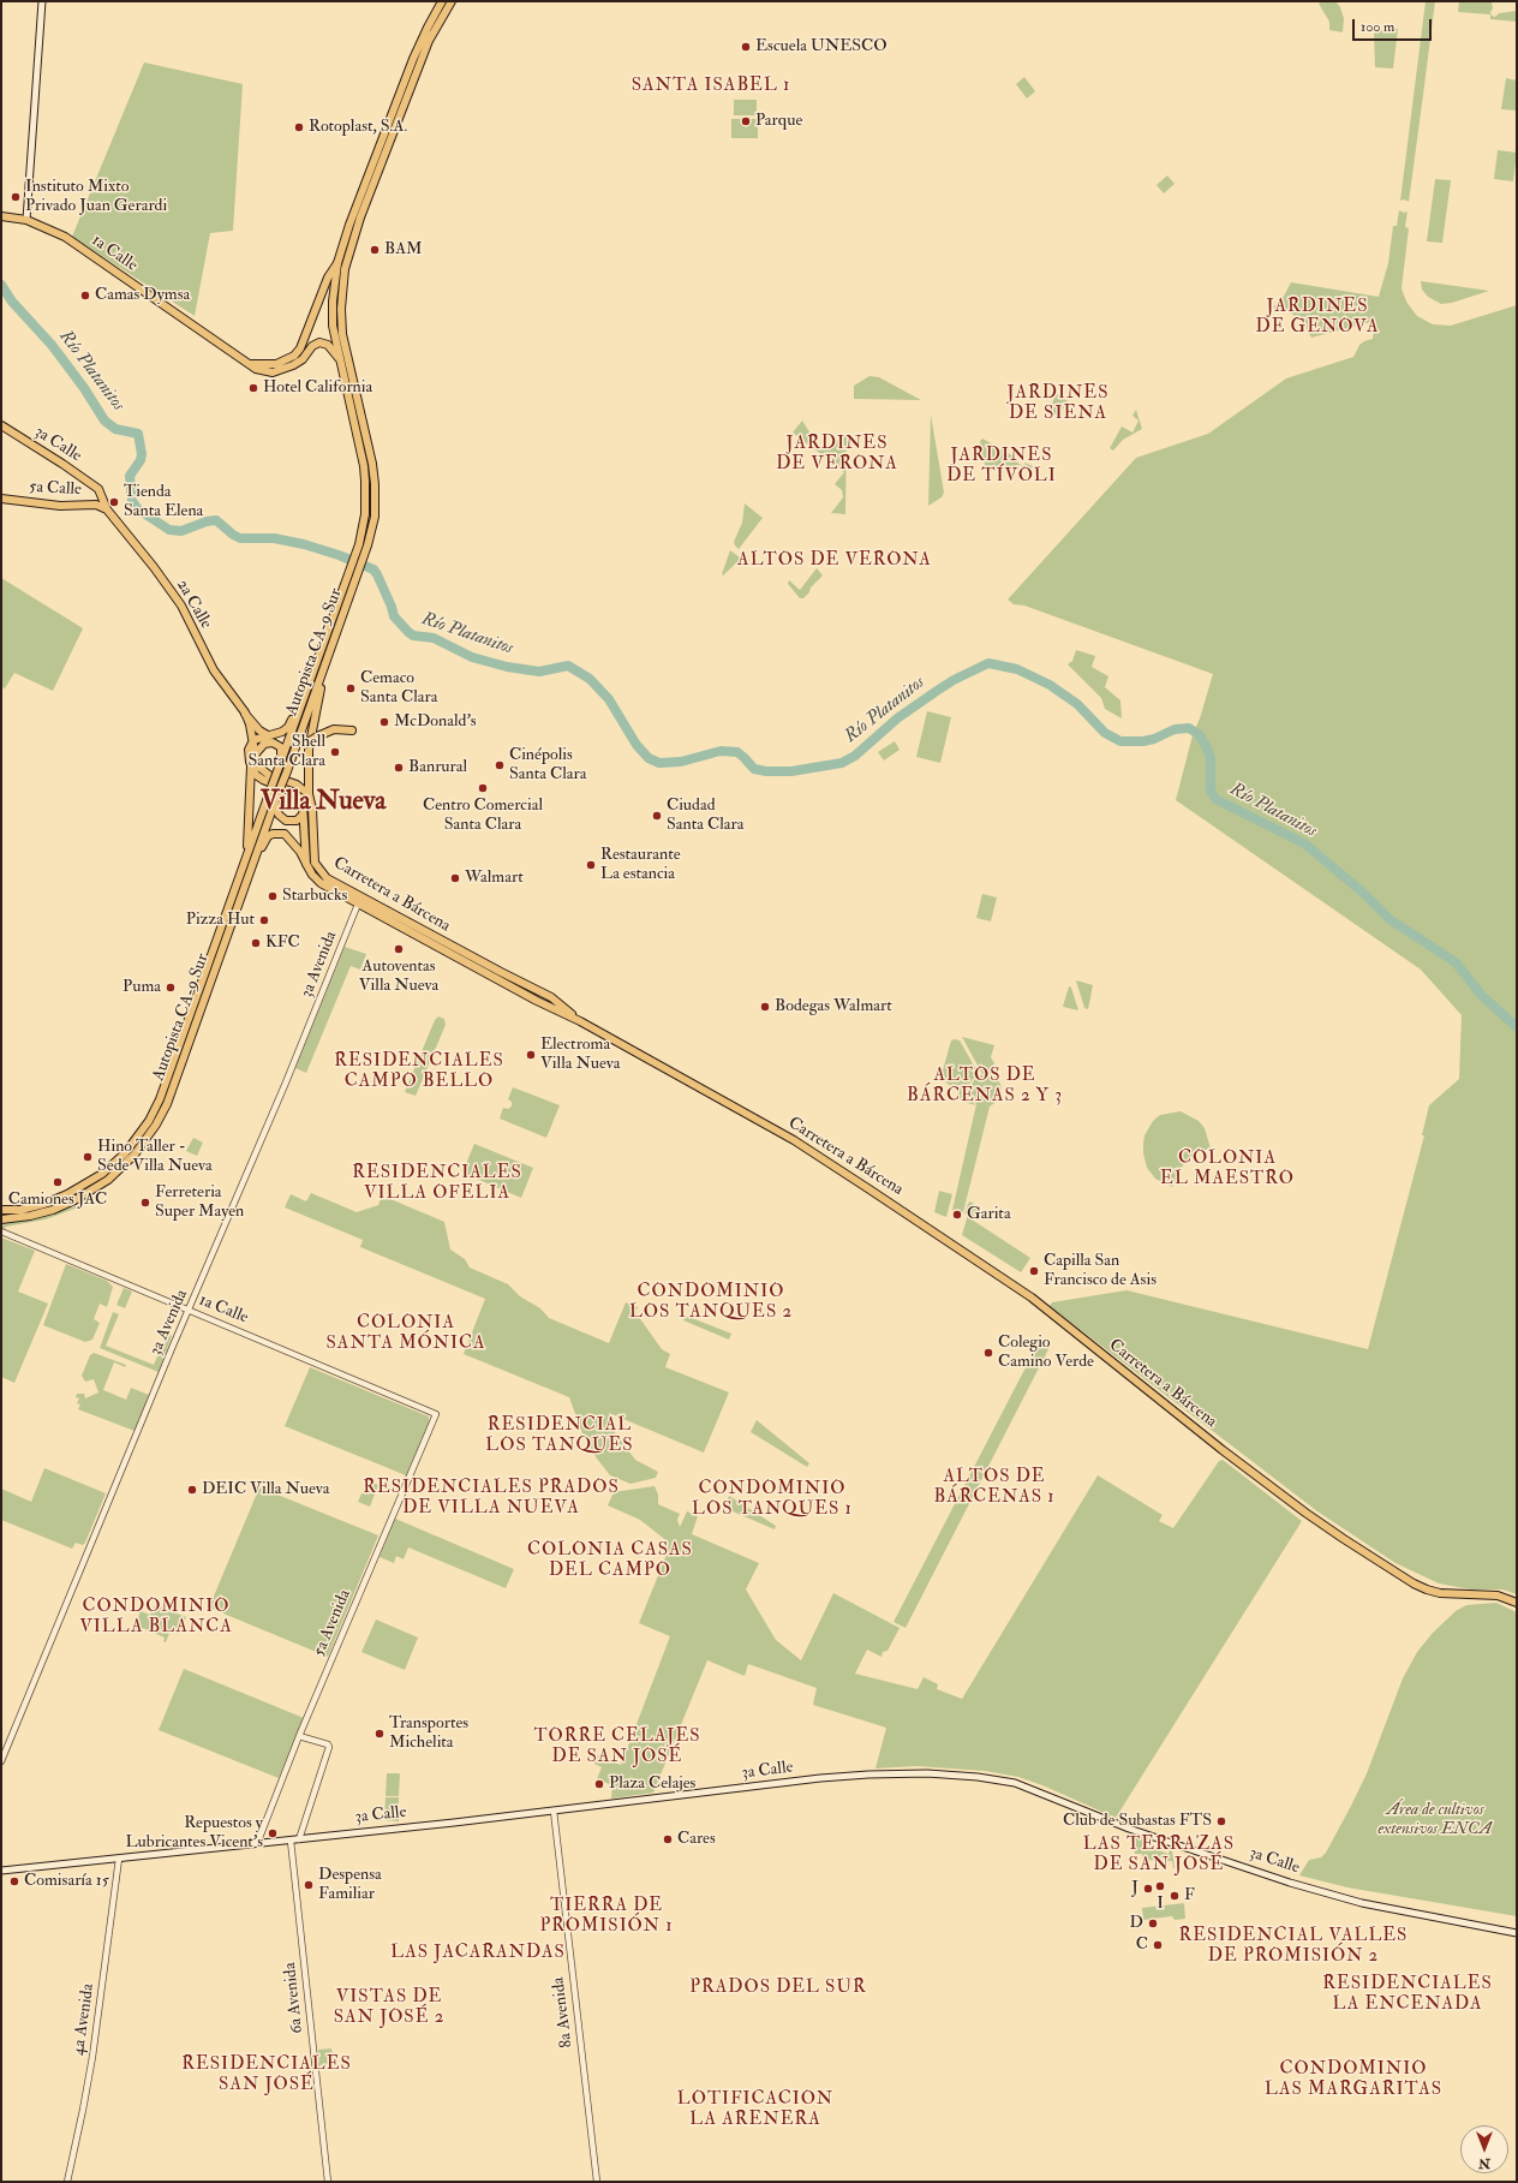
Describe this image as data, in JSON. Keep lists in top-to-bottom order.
{
  "streets": {
    "main road": [
      "1a Calle",
      "3a Calle",
      "5a Calle",
      "2a Calle",
      "Autopista CA-9 Sur",
      "Carretera a Bárcena"
    ],
    "street": [
      "3a Avenida",
      "5a Avenida",
      "6a Avenida",
      "8a Avenida",
      "4a Avenida"
    ]
  },
  "crossings": [
    ["1a Calle", "Autopista CA-9 Sur"],
    ["1a Calle", "3a Avenida"],
    ["1a Calle", "5a Avenida"],
    ["3a Calle", "2a Calle"],
    ["3a Calle", "5a Avenida"],
    ["3a Calle", "6a Avenida"],
    ["3a Calle", "8a Avenida"],
    ["3a Calle", "4a Avenida"],
    ["5a Calle", "2a Calle"],
    ["2a Calle", "Autopista CA-9 Sur"],
    ["2a Calle", "Carretera a Bárcena"],
    ["Autopista CA-9 Sur", "Carretera a Bárcena"],
    ["Carretera a Bárcena", "3a Avenida"]
  ],
  "districts": [
    "SANTA ISABEL 1",
    "JARDINES DE GENOVA",
    "JARDINES DE SIENA",
    "JARDINES DE VERONA",
    "JARDINES DE TÍVOLI",
    "ALTOS DE VERONA",
    "Villa Nueva",
    "RESIDENCIALES CAMPO BELLO",
    "ALTOS DE BÁRCENAS 2 Y 3",
    "COLONIA EL MAESTRO",
    "RESIDENCIALES VILLA OFELIA",
    "CONDOMINIO LOS TANQUES 2",
    "COLONIA SANTA MÓNICA",
    "RESIDENCIAL LOS TANQUES",
    "ALTOS DE BÁRCENAS 1",
    "RESIDENCIALES PRADOS DE VILLA NUEVA",
    "CONDOMINIO LOS TANQUES 1",
    "COLONIA CASAS DEL CAMPO",
    "CONDOMINIO VILLA BLANCA",
    "TORRE CELAJES DE SAN JOSÉ",
    "LAS TERRAZAS DE SAN JOSÉ",
    "TIERRA DE PROMISIÓN 1",
    "RESIDENCIAL VALLES DE PROMISIÓN 2",
    "LAS JACARANDAS",
    "RESIDENCIALES LA ENCENADA",
    "PRADOS DEL SUR",
    "VISTAS DE SAN JOSÉ 2",
    "RESIDENCIALES SAN JOSÉ",
    "CONDOMINIO LAS MARGARITAS",
    "LOTIFICACION LA ARENERA"
  ],
  "water": ["Río Platanitos"],
  "parks": ["Área de cultivos extensivos ENCA"],
  "places": [
    "Escuela UNESCO",
    "Parque",
    "Rotoplast, S.A.",
    "Instituto Mixto Privado Juan Gerardi",
    "BAM",
    "Camas Dymsa",
    "Hotel California",
    "Tienda Santa Elena",
    "Cemaco Santa Clara",
    "McDonald's",
    "Shell Santa Clara",
    "Cinépolis Santa Clara",
    "Banrural",
    "Centro Comercial Santa Clara",
    "Ciudad Santa Clara",
    "Restaurante La estancia",
    "Walmart",
    "Starbucks",
    "Pizza Hut",
    "KFC",
    "Autoventas Villa Nueva",
    "Puma",
    "Bodegas Walmart",
    "Electroma Villa Nueva",
    "Hino Taller - Sede Villa Nueva",
    "Camiones JAC",
    "Ferreteria Super Mayen",
    "Garita",
    "Capilla San Francisco de Asis",
    "Colegio Camino Verde",
    "DEIC Villa Nueva",
    "Transportes Michelita",
    "Plaza Celajes",
    "Club de Subastas FTS",
    "Repuestos y Lubricantes Vicent's",
    "Cares",
    "Comisaría 15",
    "Despensa Familiar",
    "I",
    "J",
    "F",
    "D",
    "C"
  ],
  "scale_bar": "100 m",
  "north": "bottom"
}
